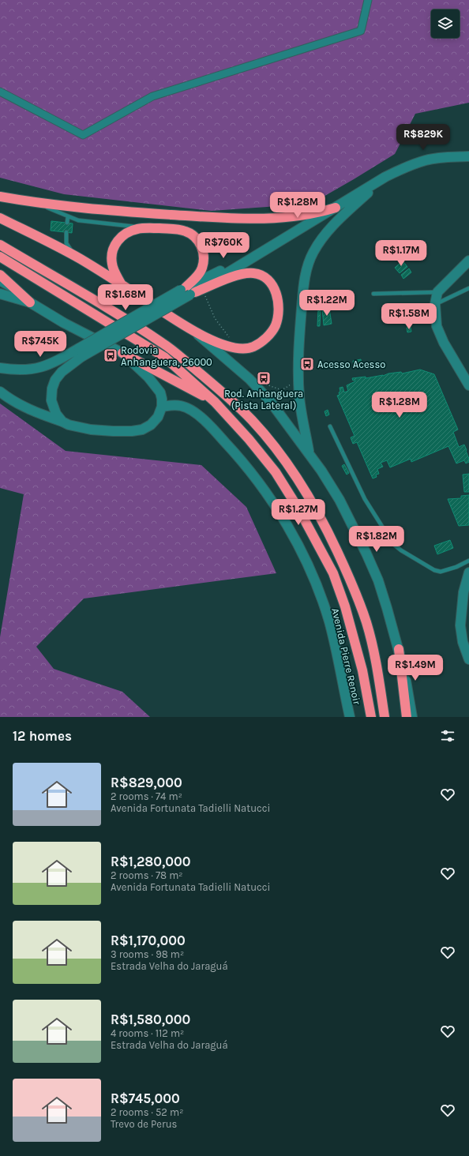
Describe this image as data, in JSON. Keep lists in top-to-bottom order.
{
  "streets": {
    "main road": ["Avenida Pierre Renoir"]
  },
  "places": {
    "bus stop": ["Rodovia Anhanguera, 26000", "Acesso Acesso", "Rod. Anhanguera (Pista Lateral)"]
  },
  "page": {
    "price": [
      "R$829K",
      "R$1.28M",
      "R$760K",
      "R$1.17M",
      "R$1.68M",
      "R$1.22M",
      "R$1.58M",
      "R$745K",
      "R$1.28M",
      "R$1.27M",
      "R$1.82M",
      "R$1.49M"
    ],
    "heading": "12 homes",
    "list": [
      {
        "name": "R$829,000",
        "note": "2 rooms · 74 m² · Avenida Fortunata Tadielli Natucci"
      },
      {
        "name": "R$1,280,000",
        "note": "2 rooms · 78 m² · Avenida Fortunata Tadielli Natucci"
      },
      {
        "name": "R$1,170,000",
        "note": "3 rooms · 98 m² · Estrada Velha do Jaraguá"
      },
      {
        "name": "R$1,580,000",
        "note": "4 rooms · 112 m² · Estrada Velha do Jaraguá"
      },
      {
        "name": "R$745,000",
        "note": "2 rooms · 52 m² · Trevo de Perus"
      }
    ]
  }
}
